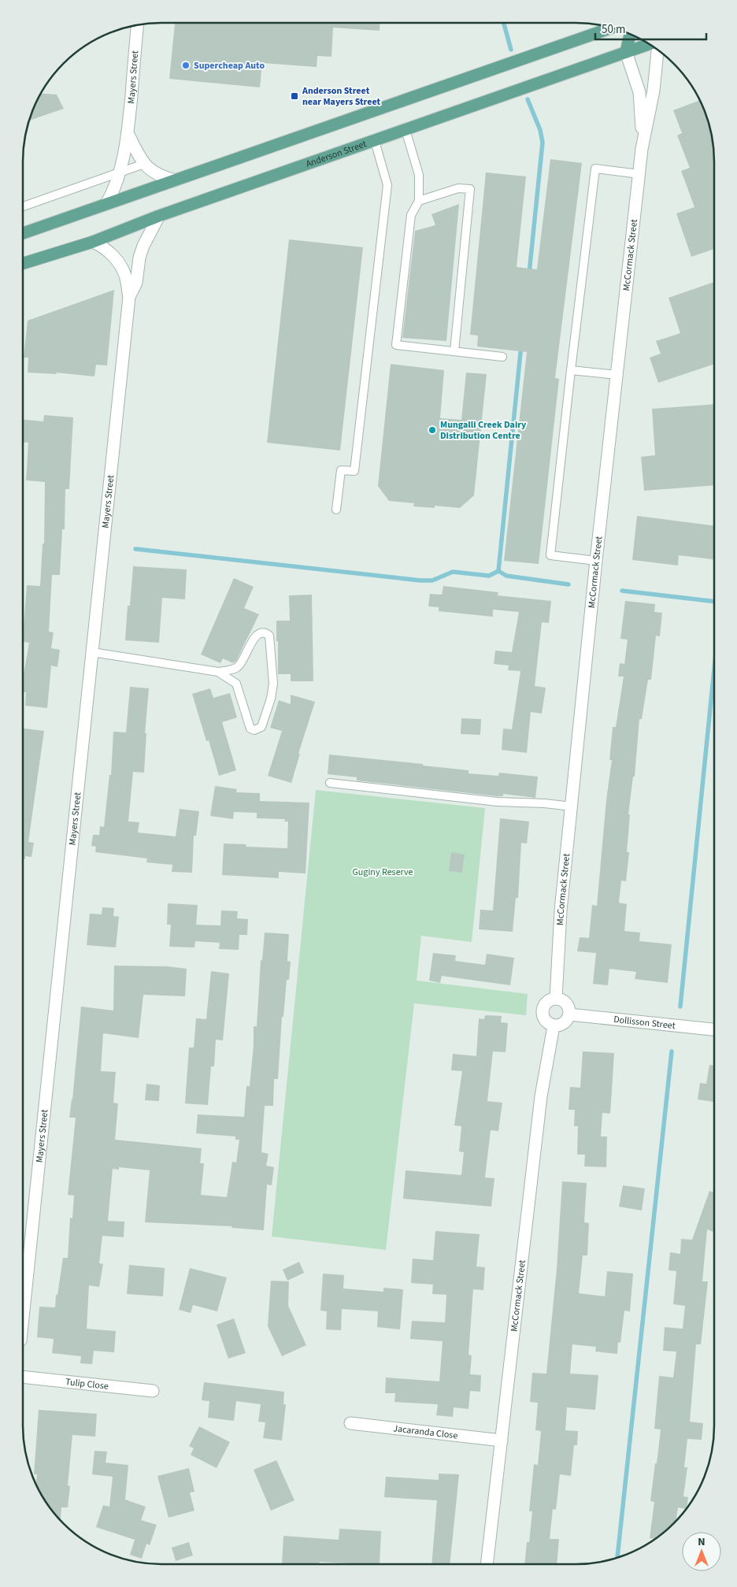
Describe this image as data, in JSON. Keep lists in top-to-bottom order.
{
  "streets": {
    "main road": ["Anderson Street", "McCormack Street"],
    "street": [
      "Mayers Street",
      "Dollisson Street",
      "Tulip Close",
      "Jacaranda Close"
    ]
  },
  "crossings": [
    ["Mayers Street", "Anderson Street"],
    ["Anderson Street", "McCormack Street"],
    ["McCormack Street", "Dollisson Street"],
    ["McCormack Street", "Jacaranda Close"]
  ],
  "parks": ["Guginy Reserve"],
  "places": {
    "other": ["Supercheap Auto", "Mungalli Creek Dairy Distribution Centre"],
    "transit": ["Anderson Street near Mayers Street"]
  },
  "scale_bar": "50 m",
  "north": "top"
}
